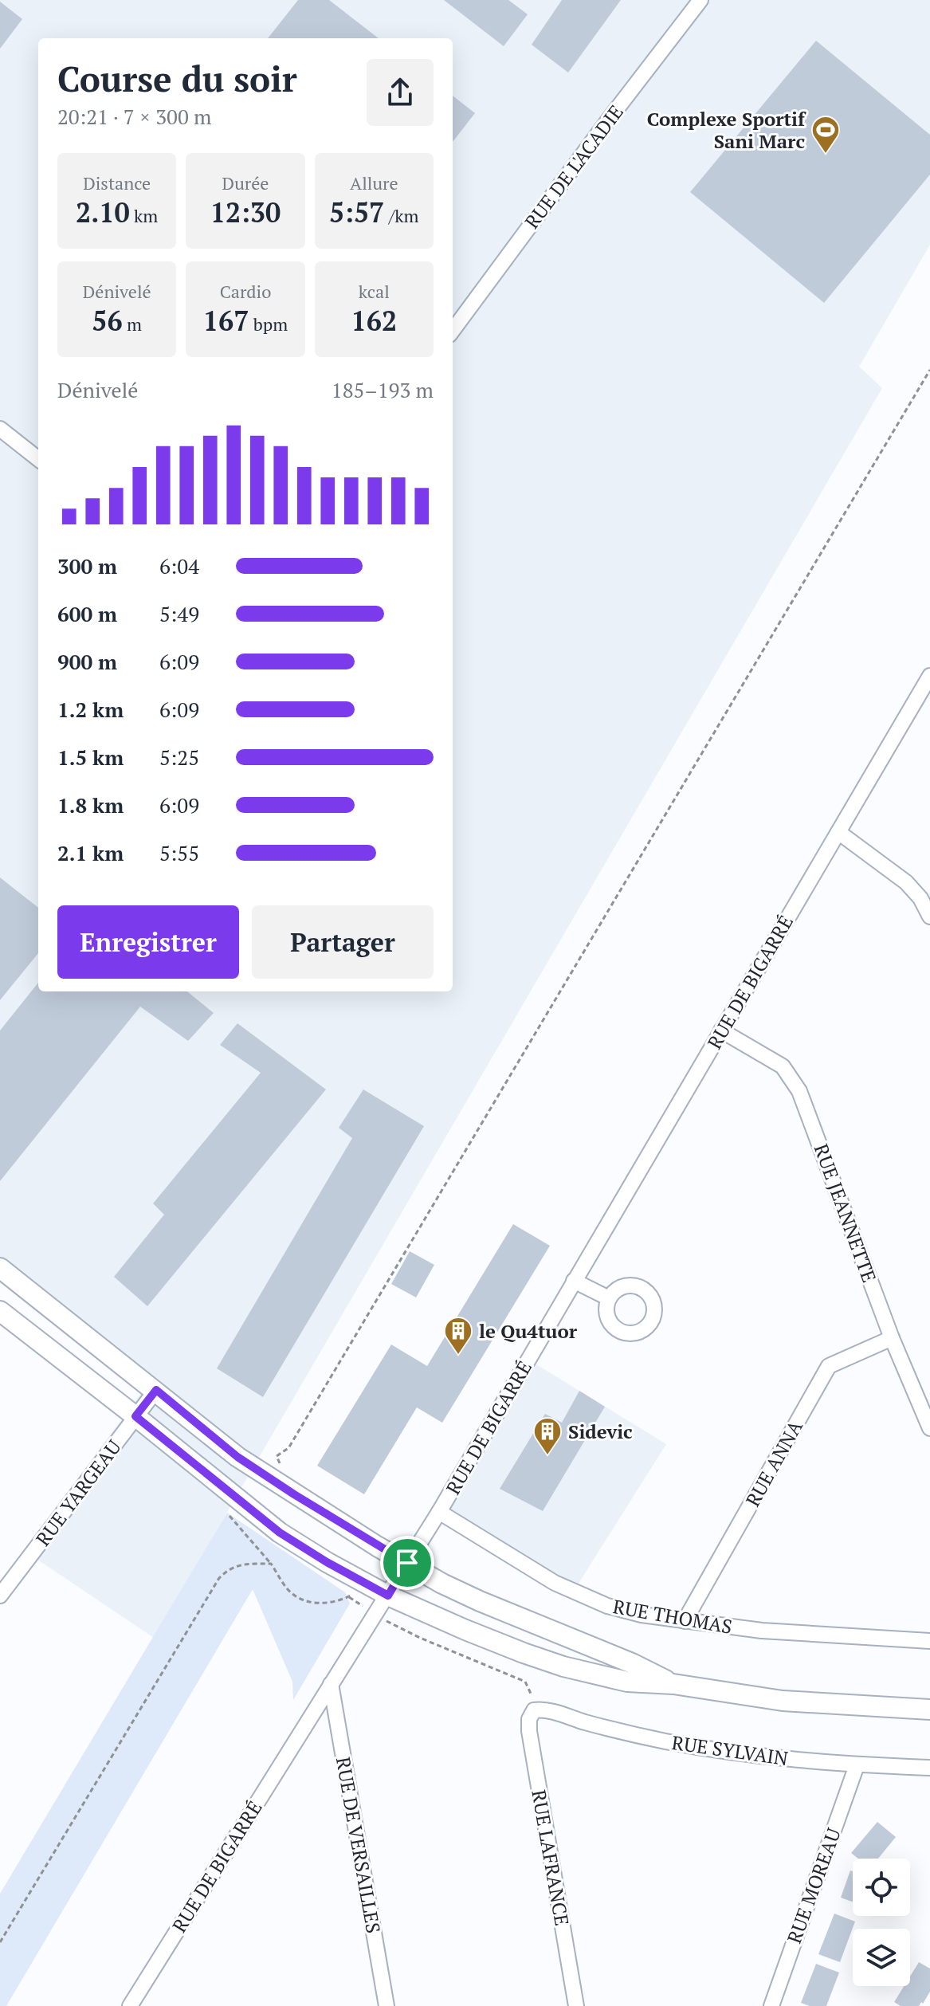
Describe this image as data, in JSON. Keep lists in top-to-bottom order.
{
  "streets": {
    "street": [
      "RUE DE L'ACADIE",
      "RUE DE BIGARRÉ",
      "RUE JEANNETTE",
      "RUE ANNA",
      "RUE YARGEAU",
      "RUE THOMAS",
      "RUE SYLVAIN",
      "RUE DE VERSAILLES",
      "RUE LAFRANCE",
      "RUE MOREAU"
    ]
  },
  "crossings": [
    ["RUE DE BIGARRÉ", "RUE JEANNETTE"],
    ["RUE DE BIGARRÉ", "RUE THOMAS"],
    ["RUE DE BIGARRÉ", "RUE DE VERSAILLES"],
    ["RUE JEANNETTE", "RUE ANNA"],
    ["RUE ANNA", "RUE THOMAS"],
    ["RUE SYLVAIN", "RUE LAFRANCE"],
    ["RUE SYLVAIN", "RUE MOREAU"]
  ],
  "places": {
    "sports": ["Complexe Sportif Sani Marc"],
    "building": ["le Qu4tuor", "Sidevic"]
  },
  "page": {
    "heading": ["Course du soir", "20:21 · 7 × 300 m"],
    "stats": [
      ["Distance", "2.10 km"],
      ["Durée", "12:30"],
      ["Allure", "5:57 /km"],
      ["Dénivelé", "56 m"],
      ["Cardio", "167 bpm"],
      ["kcal", "162"]
    ],
    "chart": ["Dénivelé", "185–193 m"],
    "list": [
      {
        "name": "300 m",
        "note": "6:04"
      },
      {
        "name": "600 m",
        "note": "5:49"
      },
      {
        "name": "900 m",
        "note": "6:09"
      },
      {
        "name": "1.2 km",
        "note": "6:09"
      },
      {
        "name": "1.5 km",
        "note": "5:25"
      },
      {
        "name": "1.8 km",
        "note": "6:09"
      },
      {
        "name": "2.1 km",
        "note": "5:55"
      }
    ],
    "buttons": ["Enregistrer", "Partager"]
  }
}
